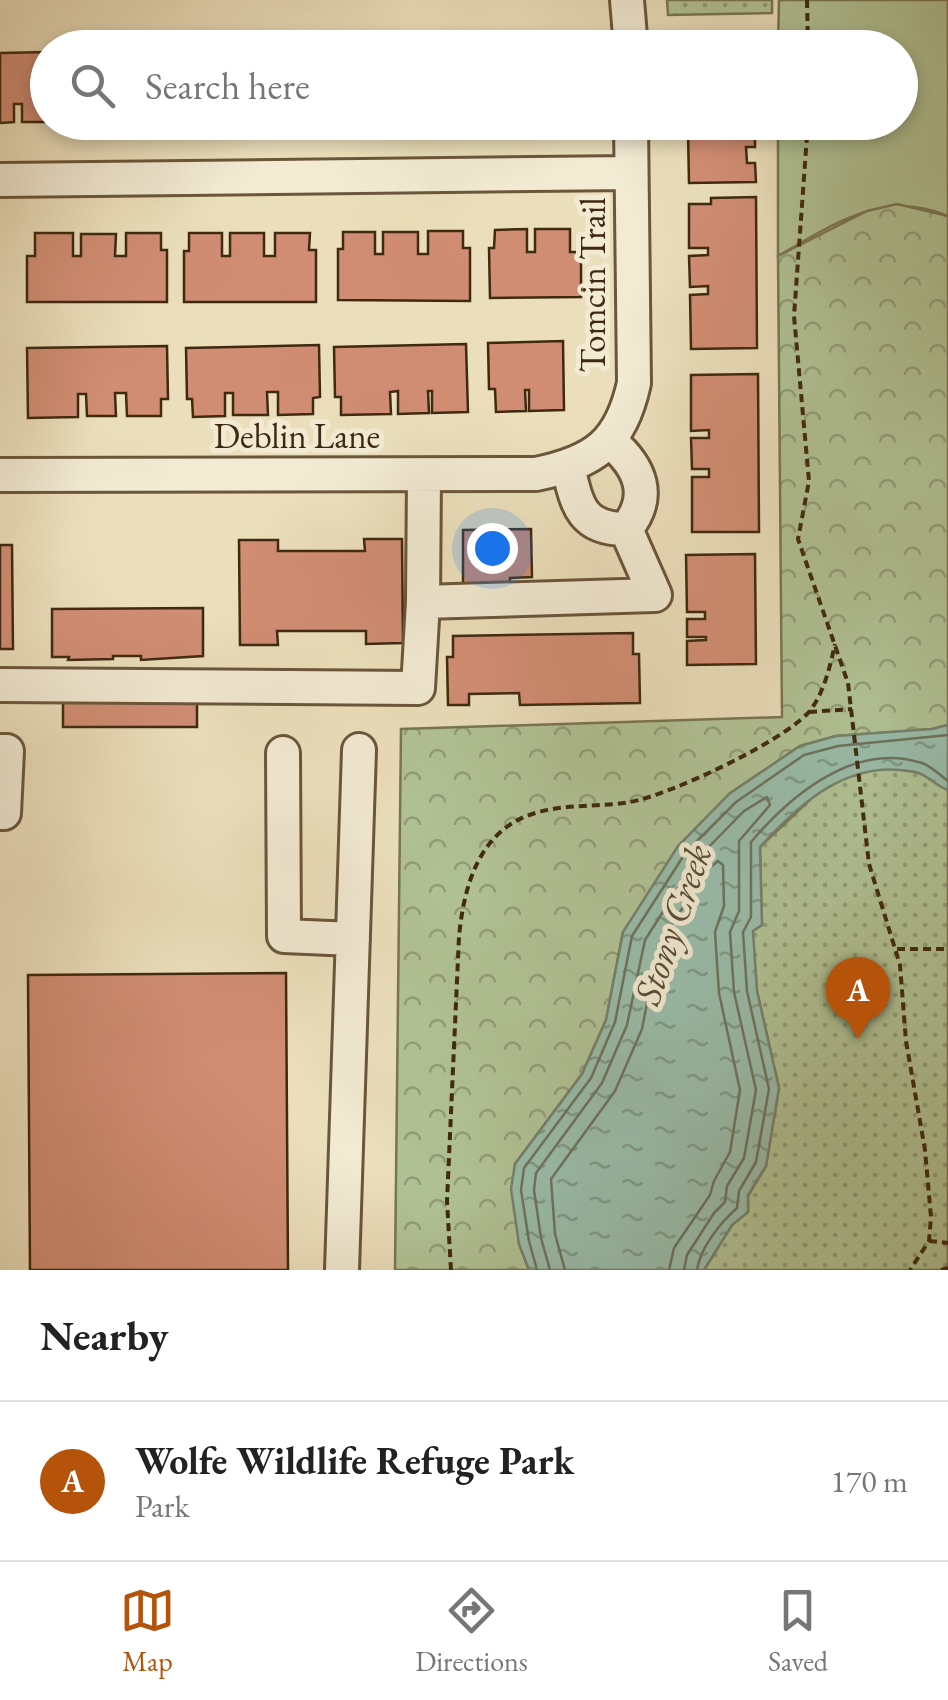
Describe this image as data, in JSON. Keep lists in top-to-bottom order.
{
  "streets": {
    "street": ["Tomcin Trail", "Deblin Lane"]
  },
  "crossings": [
    ["Tomcin Trail", "Deblin Lane"]
  ],
  "water": ["Stony Creek"],
  "page": {
    "search": "Search here",
    "pins": "A",
    "heading": "Nearby",
    "list": [
      {
        "mark": "A",
        "name": "Wolfe Wildlife Refuge Park",
        "note": "Park",
        "value": "170 m"
      }
    ],
    "nav": ["Map", "Directions", "Saved"]
  }
}
